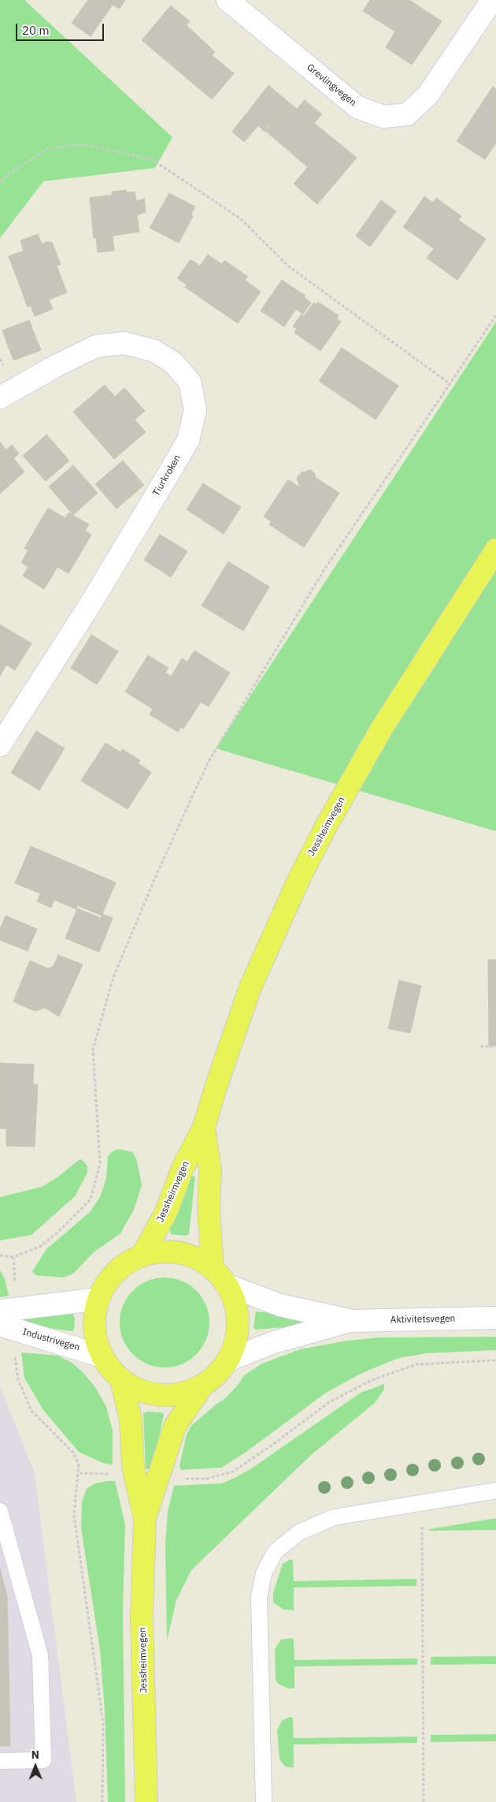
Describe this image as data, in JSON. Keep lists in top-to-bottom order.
{
  "streets": {
    "main road": ["Jessheimvegen"],
    "street": [
      "Grevlingvegen",
      "Tiurkroken",
      "Aktivitetsvegen",
      "Industrivegen"
    ]
  },
  "crossings": [
    ["Jessheimvegen", "Aktivitetsvegen"]
  ],
  "scale_bar": "20 m",
  "north": "top"
}
